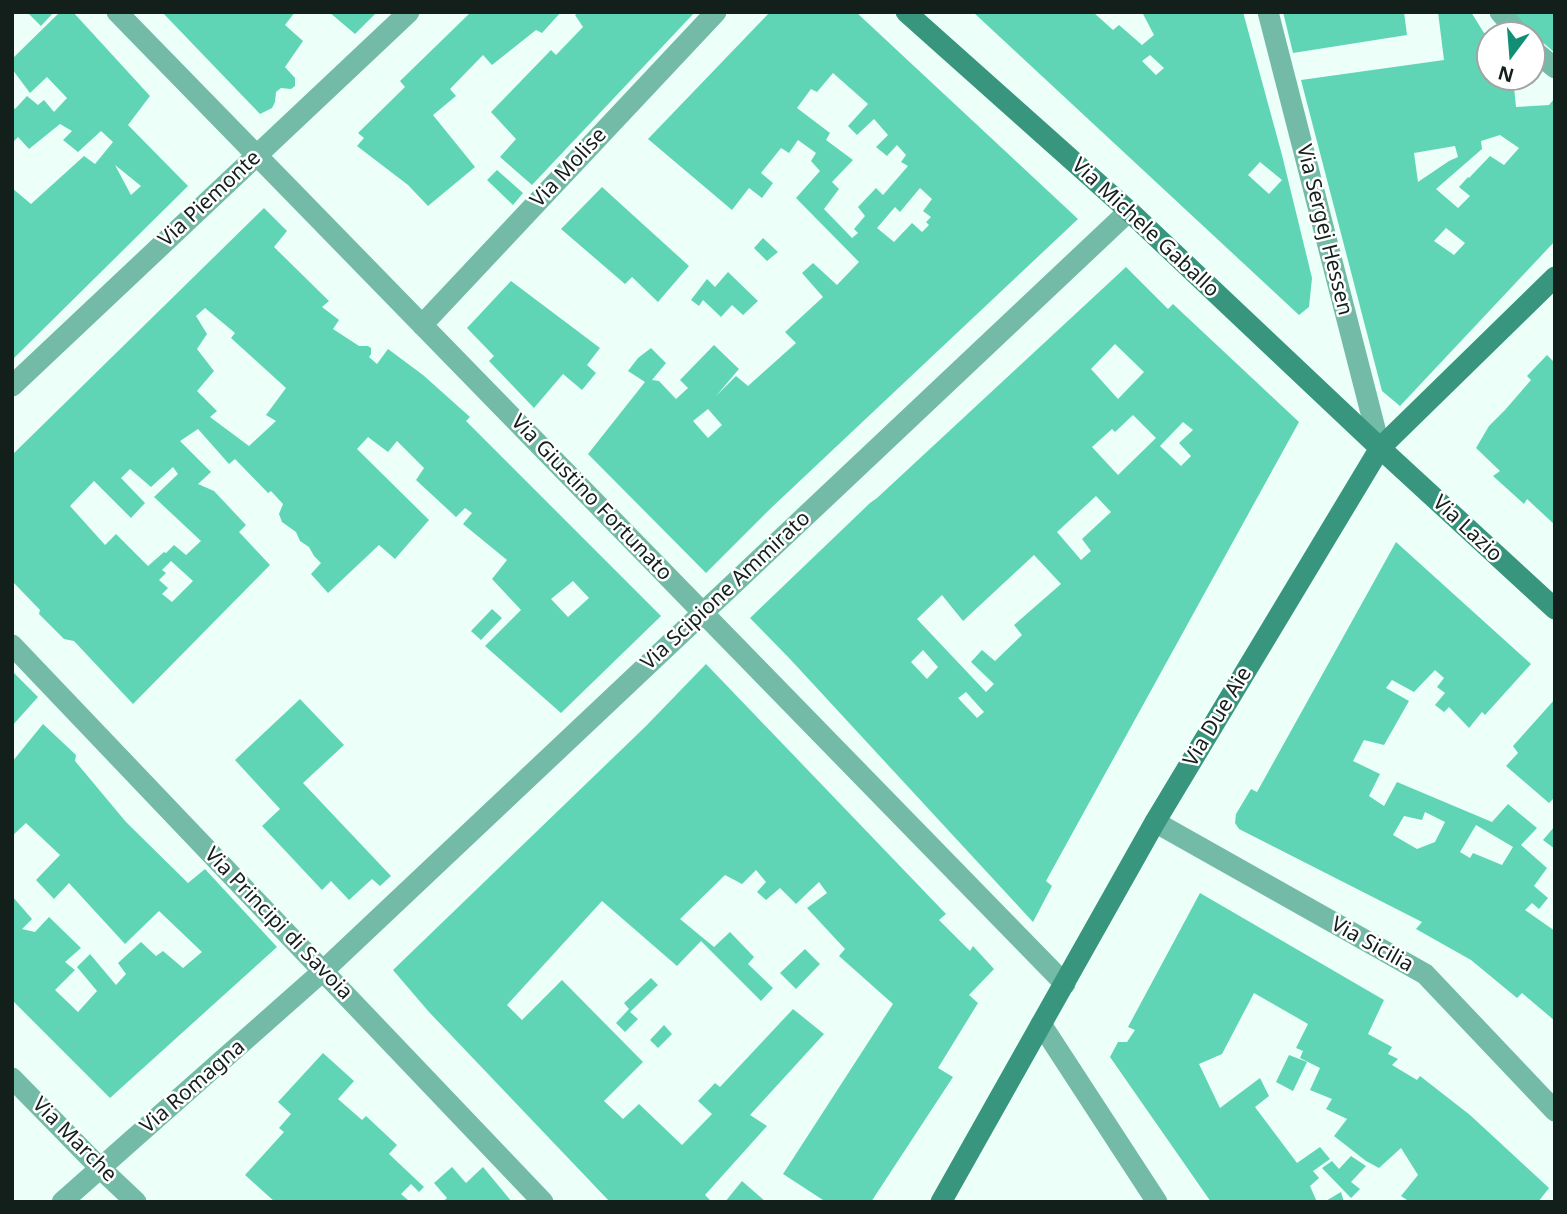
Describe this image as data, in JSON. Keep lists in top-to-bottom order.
{
  "streets": {
    "street": [
      "Via Molise",
      "Via Piemonte",
      "Via Michele Gaballo",
      "Via Sergej Hessen",
      "Via Giustino Fortunato",
      "Via Lazio",
      "Via Scipione Ammirato",
      "Via Due Aie",
      "Via Principi di Savoia",
      "Via Sicilia",
      "Via Romagna",
      "Via Marche"
    ]
  },
  "crossings": [
    ["Via Molise", "Via Giustino Fortunato"],
    ["Via Piemonte", "Via Giustino Fortunato"],
    ["Via Michele Gaballo", "Via Sergej Hessen"],
    ["Via Michele Gaballo", "Via Lazio"],
    ["Via Michele Gaballo", "Via Scipione Ammirato"],
    ["Via Michele Gaballo", "Via Due Aie"],
    ["Via Sergej Hessen", "Via Lazio"],
    ["Via Sergej Hessen", "Via Due Aie"],
    ["Via Giustino Fortunato", "Via Scipione Ammirato"],
    ["Via Giustino Fortunato", "Via Due Aie"],
    ["Via Lazio", "Via Due Aie"],
    ["Via Scipione Ammirato", "Via Principi di Savoia"],
    ["Via Scipione Ammirato", "Via Romagna"],
    ["Via Due Aie", "Via Sicilia"],
    ["Via Principi di Savoia", "Via Romagna"],
    ["Via Romagna", "Via Marche"]
  ],
  "north": "bottom"
}
